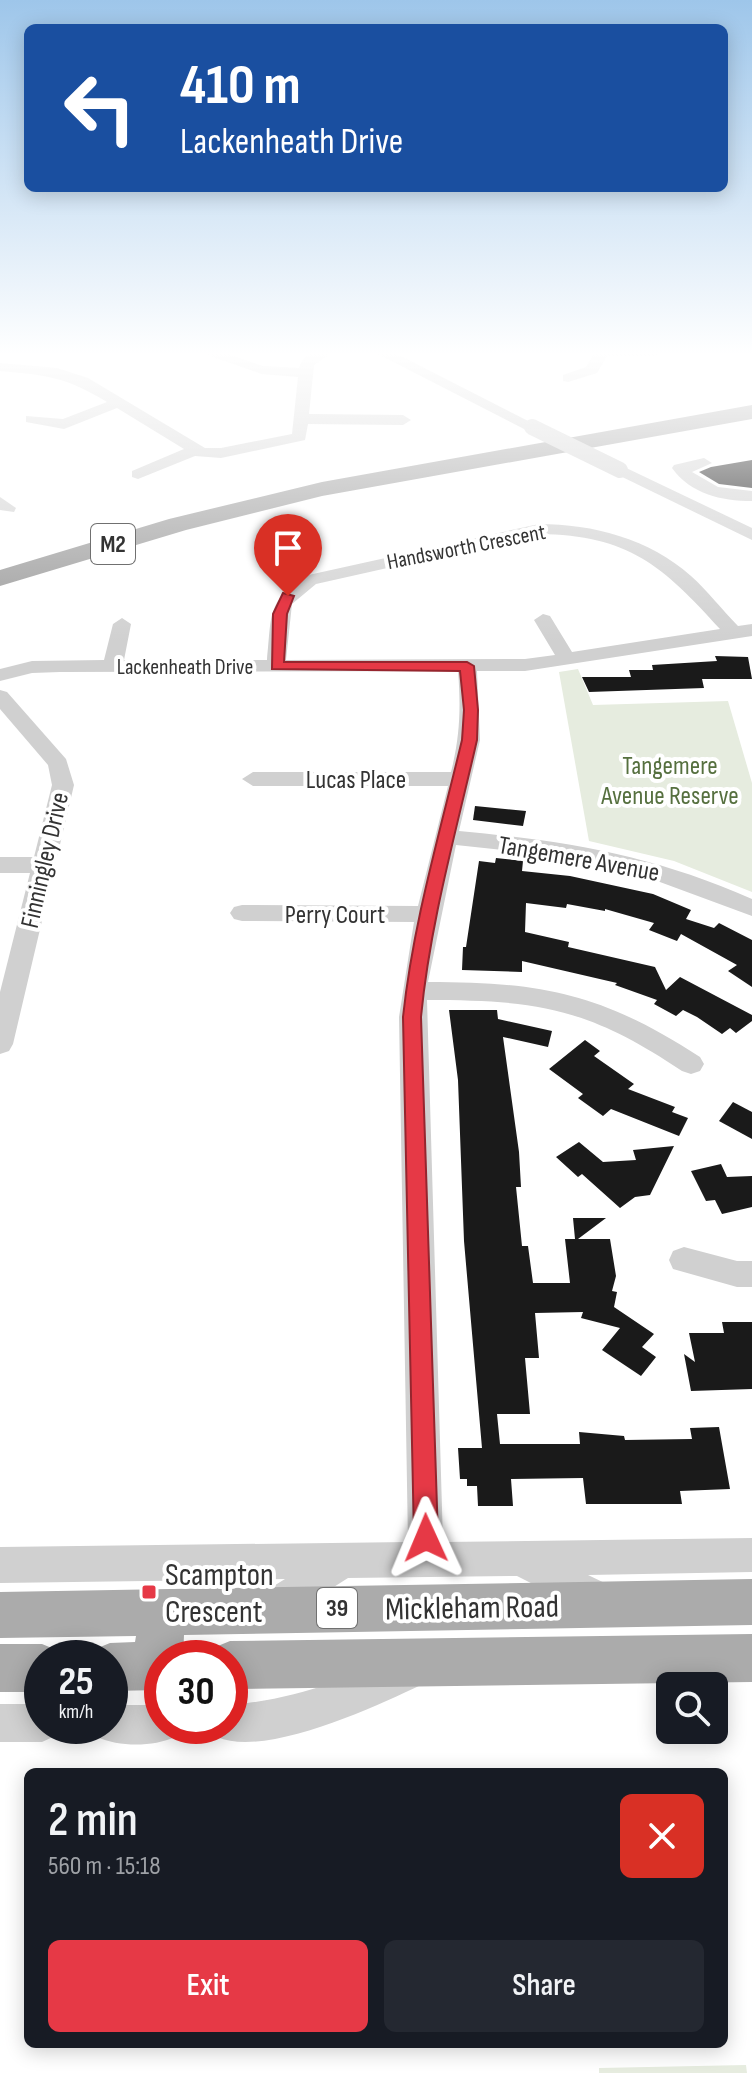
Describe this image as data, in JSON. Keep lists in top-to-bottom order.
{
  "streets": {
    "highway": ["M2"],
    "main road": ["Mickleham Road", "39"],
    "street": [
      "Handsworth Crescent",
      "Lackenheath Drive",
      "Lucas Place",
      "Tangemere Avenue",
      "Finningley Drive",
      "Perry Court"
    ]
  },
  "crossings": [
    ["Handsworth Crescent", "Lackenheath Drive"]
  ],
  "parks": ["Tangemere Avenue Reserve"],
  "places": {
    "transit": ["Scampton Crescent"]
  },
  "page": {
    "turn": ["410 m", "Lackenheath Drive"],
    "speed": "25 km/h",
    "limit": "30",
    "heading": ["2 min", "560 m · 15:18"],
    "buttons": ["Exit", "Share"]
  }
}
